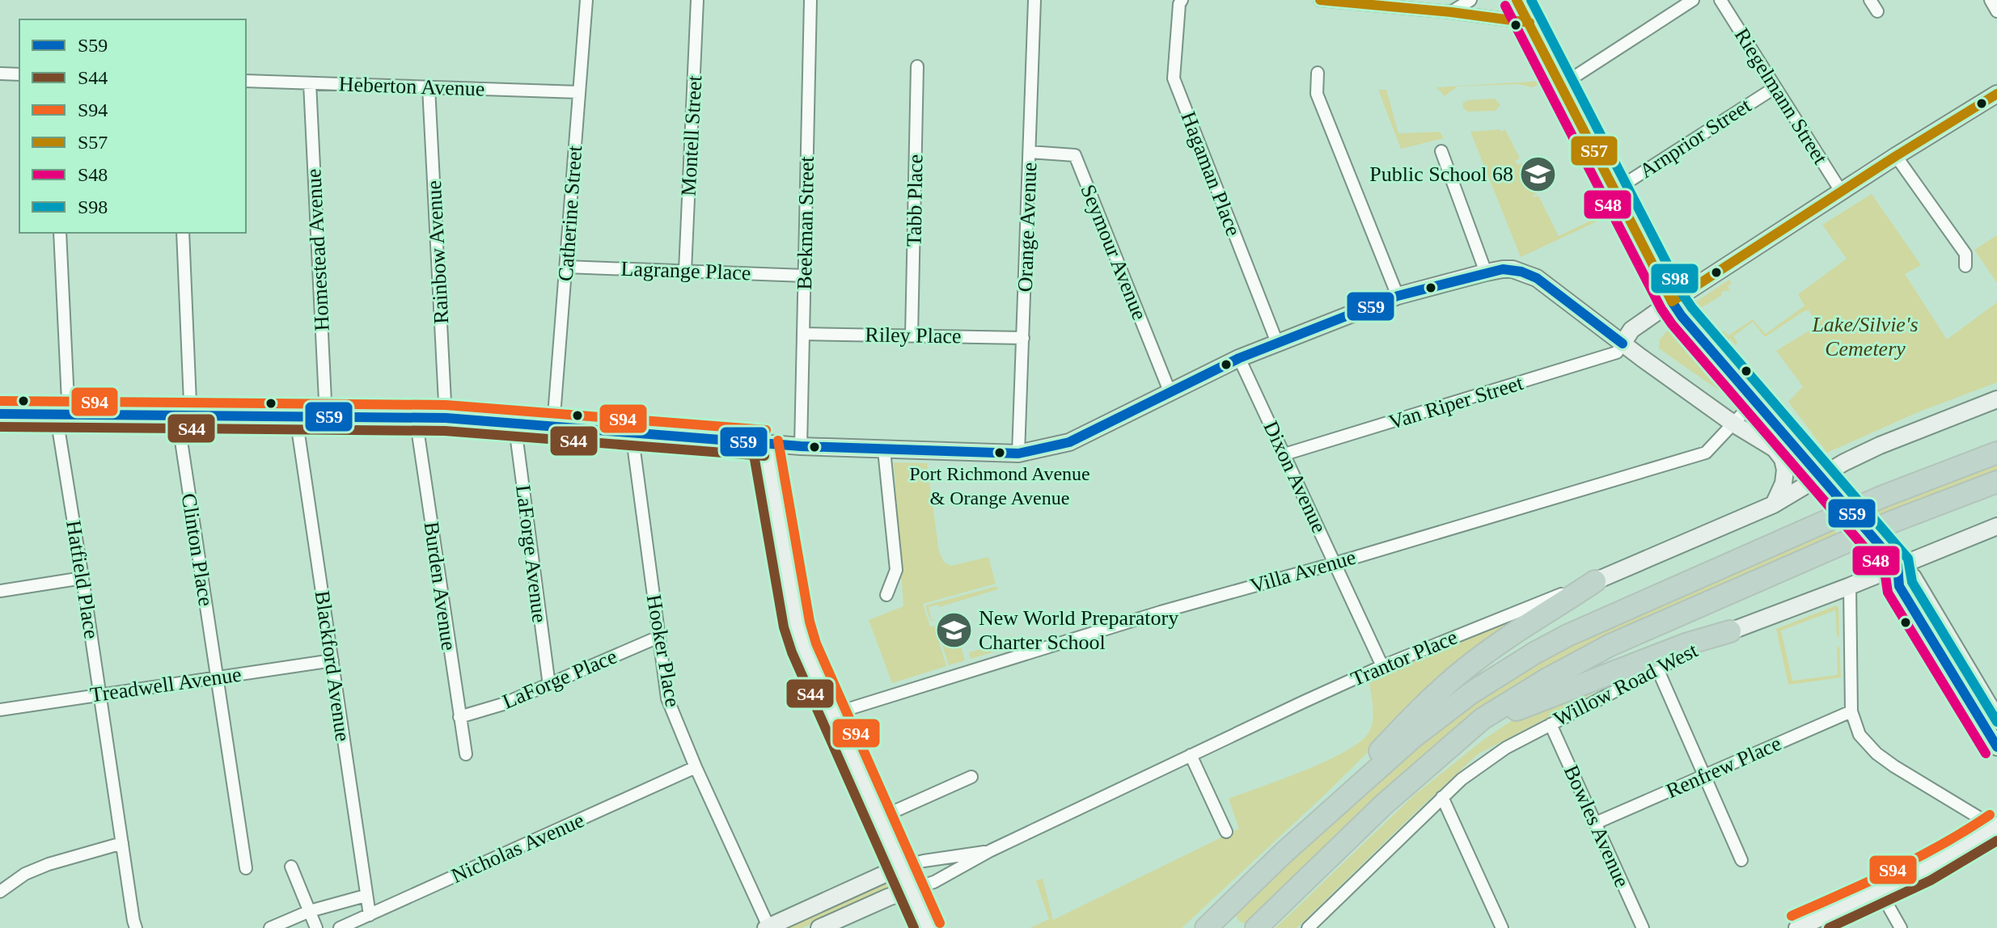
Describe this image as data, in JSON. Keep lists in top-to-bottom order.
{
  "streets": {
    "street": [
      "Heberton Avenue",
      "Riegelmann Street",
      "Montell Street",
      "Arnprior Street",
      "Hagaman Place",
      "Tabb Place",
      "Catherine Street",
      "Beekman Street",
      "Orange Avenue",
      "Homestead Avenue",
      "Rainbow Avenue",
      "Seymour Avenue",
      "Lagrange Place",
      "Riley Place",
      "Van Riper Street",
      "Dixon Avenue",
      "Clinton Place",
      "LaForge Avenue",
      "Villa Avenue",
      "Hatfield Place",
      "Burden Avenue",
      "Hooker Place",
      "Trantor Place",
      "Blackford Avenue",
      "LaForge Place",
      "Treadwell Avenue",
      "Willow Road West",
      "Renfrew Place",
      "Bowles Avenue",
      "Nicholas Avenue"
    ]
  },
  "crossings": [
    ["Heberton Avenue", "Catherine Street"],
    ["Heberton Avenue", "Homestead Avenue"],
    ["Heberton Avenue", "Rainbow Avenue"],
    ["Riegelmann Street", "Arnprior Street"],
    ["Montell Street", "Lagrange Place"],
    ["Tabb Place", "Riley Place"],
    ["Catherine Street", "Lagrange Place"],
    ["Beekman Street", "Lagrange Place"],
    ["Beekman Street", "Riley Place"],
    ["Orange Avenue", "Seymour Avenue"],
    ["Orange Avenue", "Riley Place"],
    ["Van Riper Street", "Dixon Avenue"],
    ["Dixon Avenue", "Villa Avenue"],
    ["Dixon Avenue", "Trantor Place"],
    ["Clinton Place", "Treadwell Avenue"],
    ["LaForge Avenue", "LaForge Place"],
    ["Hatfield Place", "Treadwell Avenue"],
    ["Burden Avenue", "LaForge Place"],
    ["Hooker Place", "Trantor Place"],
    ["Hooker Place", "LaForge Place"],
    ["Hooker Place", "Nicholas Avenue"],
    ["Blackford Avenue", "Treadwell Avenue"],
    ["Blackford Avenue", "Nicholas Avenue"],
    ["Willow Road West", "Bowles Avenue"],
    ["Renfrew Place", "Bowles Avenue"]
  ],
  "parks": ["Lake/Silvie's Cemetery"],
  "places": {
    "school or university": ["Public School 68", "New World Preparatory Charter School"],
    "other": ["Port Richmond Avenue & Orange Avenue"]
  },
  "lines": [
    "transit line S57",
    "transit line S98",
    "transit line S48",
    "transit line S59",
    "transit line S94",
    "transit line S44"
  ],
  "legend": [
    "S59",
    "S44",
    "S94",
    "S57",
    "S48",
    "S98"
  ]
}
